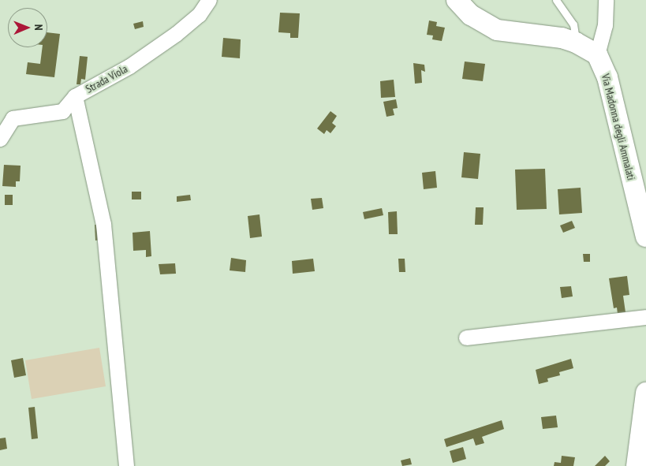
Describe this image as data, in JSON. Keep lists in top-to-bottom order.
{
  "streets": {
    "street": ["Strada Viola", "Via Madonna degli Ammalati"]
  },
  "north": "right"
}
